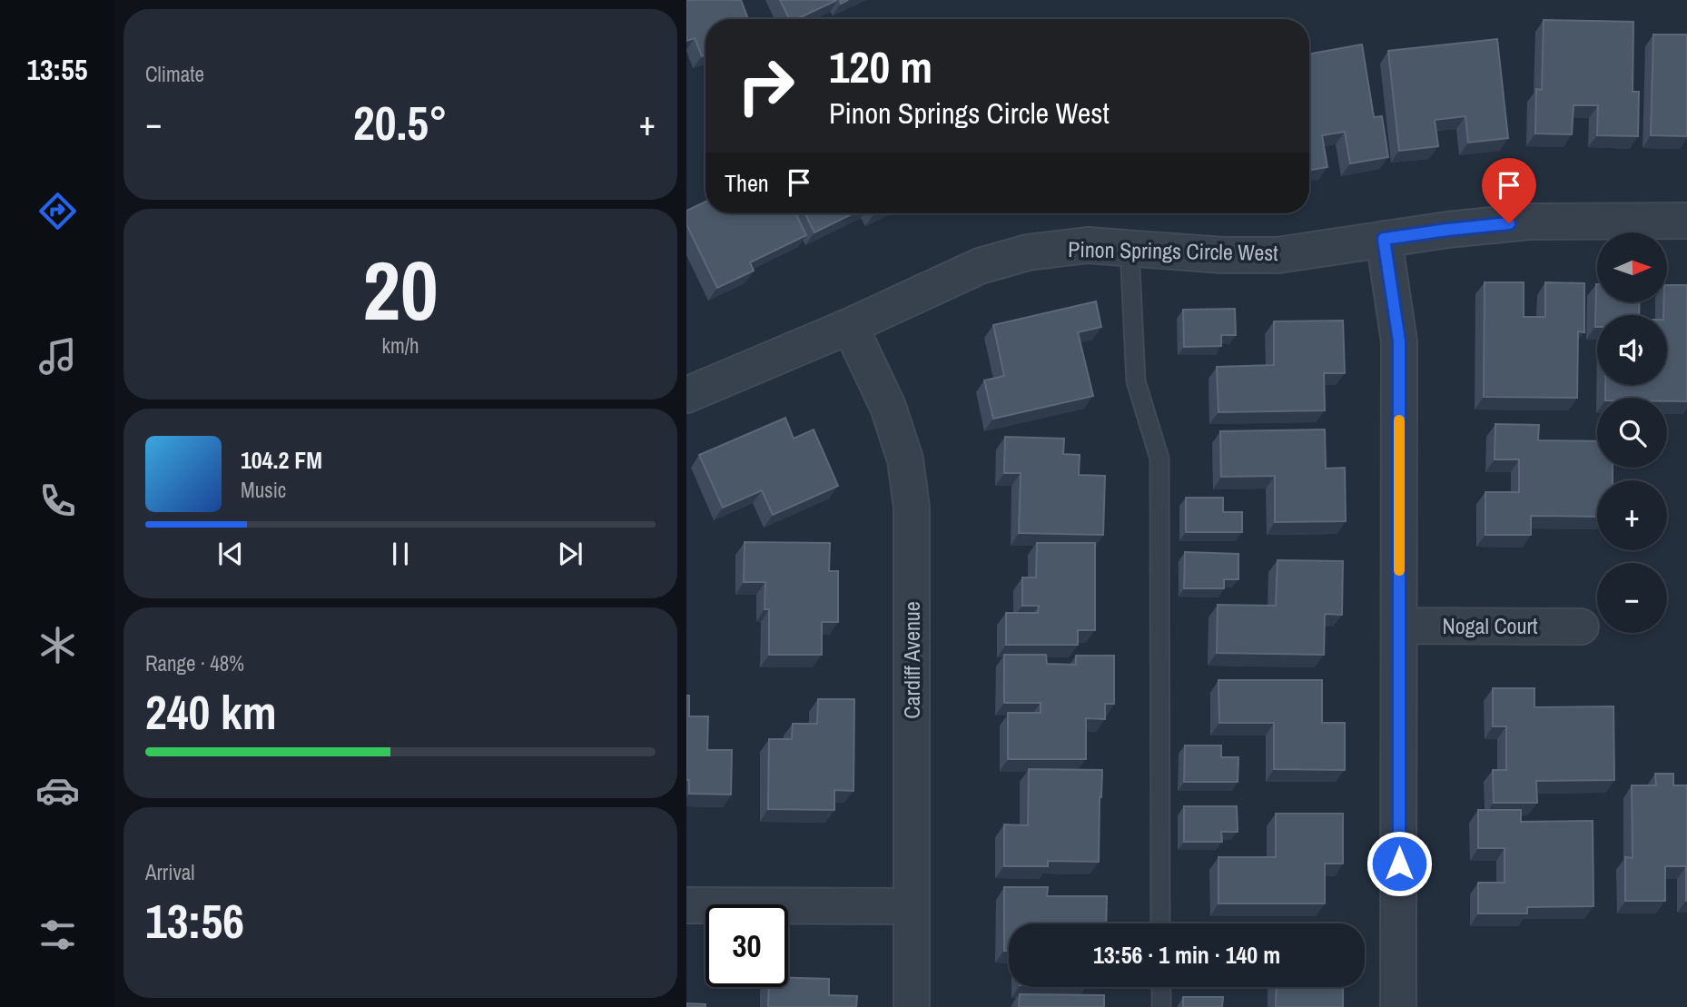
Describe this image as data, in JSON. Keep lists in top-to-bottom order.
{
  "streets": {
    "street": ["Pinon Springs Circle West", "Nogal Court", "Cardiff Avenue"]
  },
  "crossings": [
    ["Pinon Springs Circle West", "Cardiff Avenue"]
  ],
  "north": "right",
  "page": {
    "tabs": "13:55",
    "tile": [
      "Climate",
      ["20", "km/h"],
      ["Range · 48%", "240 km"],
      ["Arrival", "13:56"]
    ],
    "turn": ["120 m", "Pinon Springs Circle West"],
    "heat": ["−", "20.5°", "+"],
    "then": "Then",
    "map_buttons": ["+", "−"],
    "song": ["104.2 FM", "Music"],
    "limit": "30",
    "trip": "13:56 · 1 min · 140 m"
  }
}
